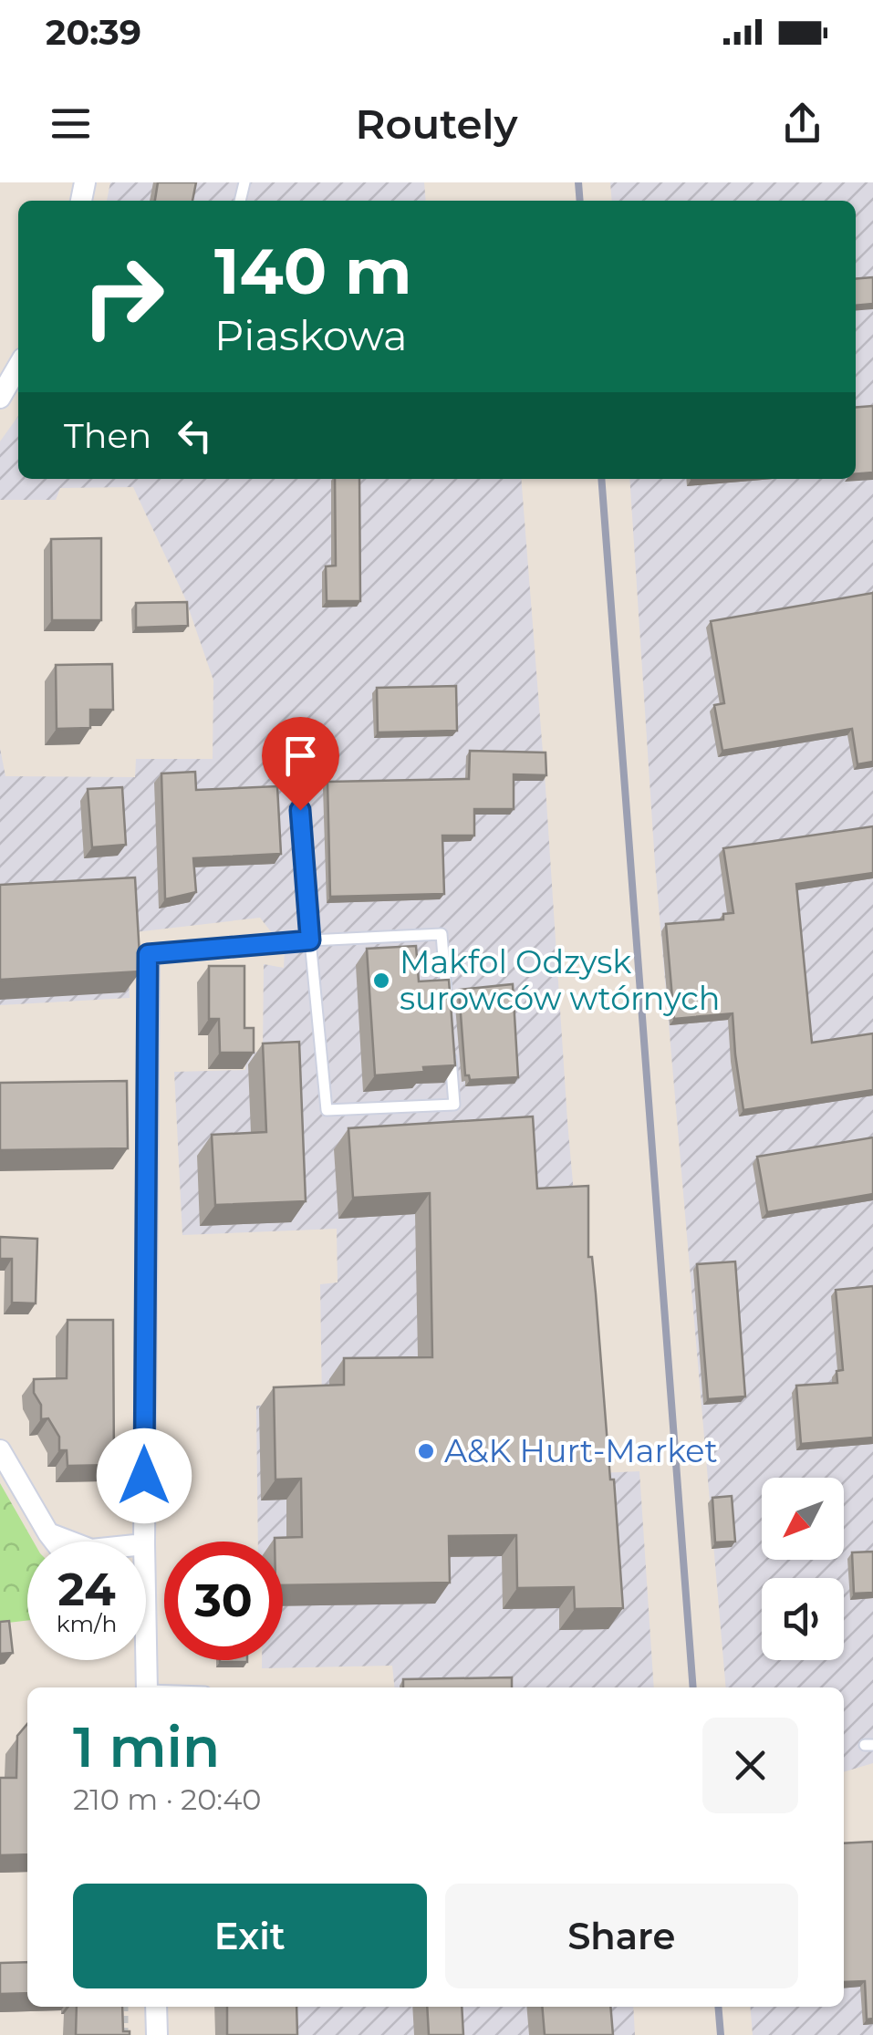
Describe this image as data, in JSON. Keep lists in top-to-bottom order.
{
  "places": ["Makfol Odzysk surowców wtórnych", "A&K Hurt-Market"],
  "north": "bottom left",
  "page": {
    "status": "20:39",
    "header": "Routely",
    "turn": ["140 m", "Piaskowa"],
    "then": "Then",
    "speed": "24 km/h",
    "limit": "30",
    "heading": ["1 min", "210 m · 20:40"],
    "buttons": ["Exit", "Share"]
  }
}
